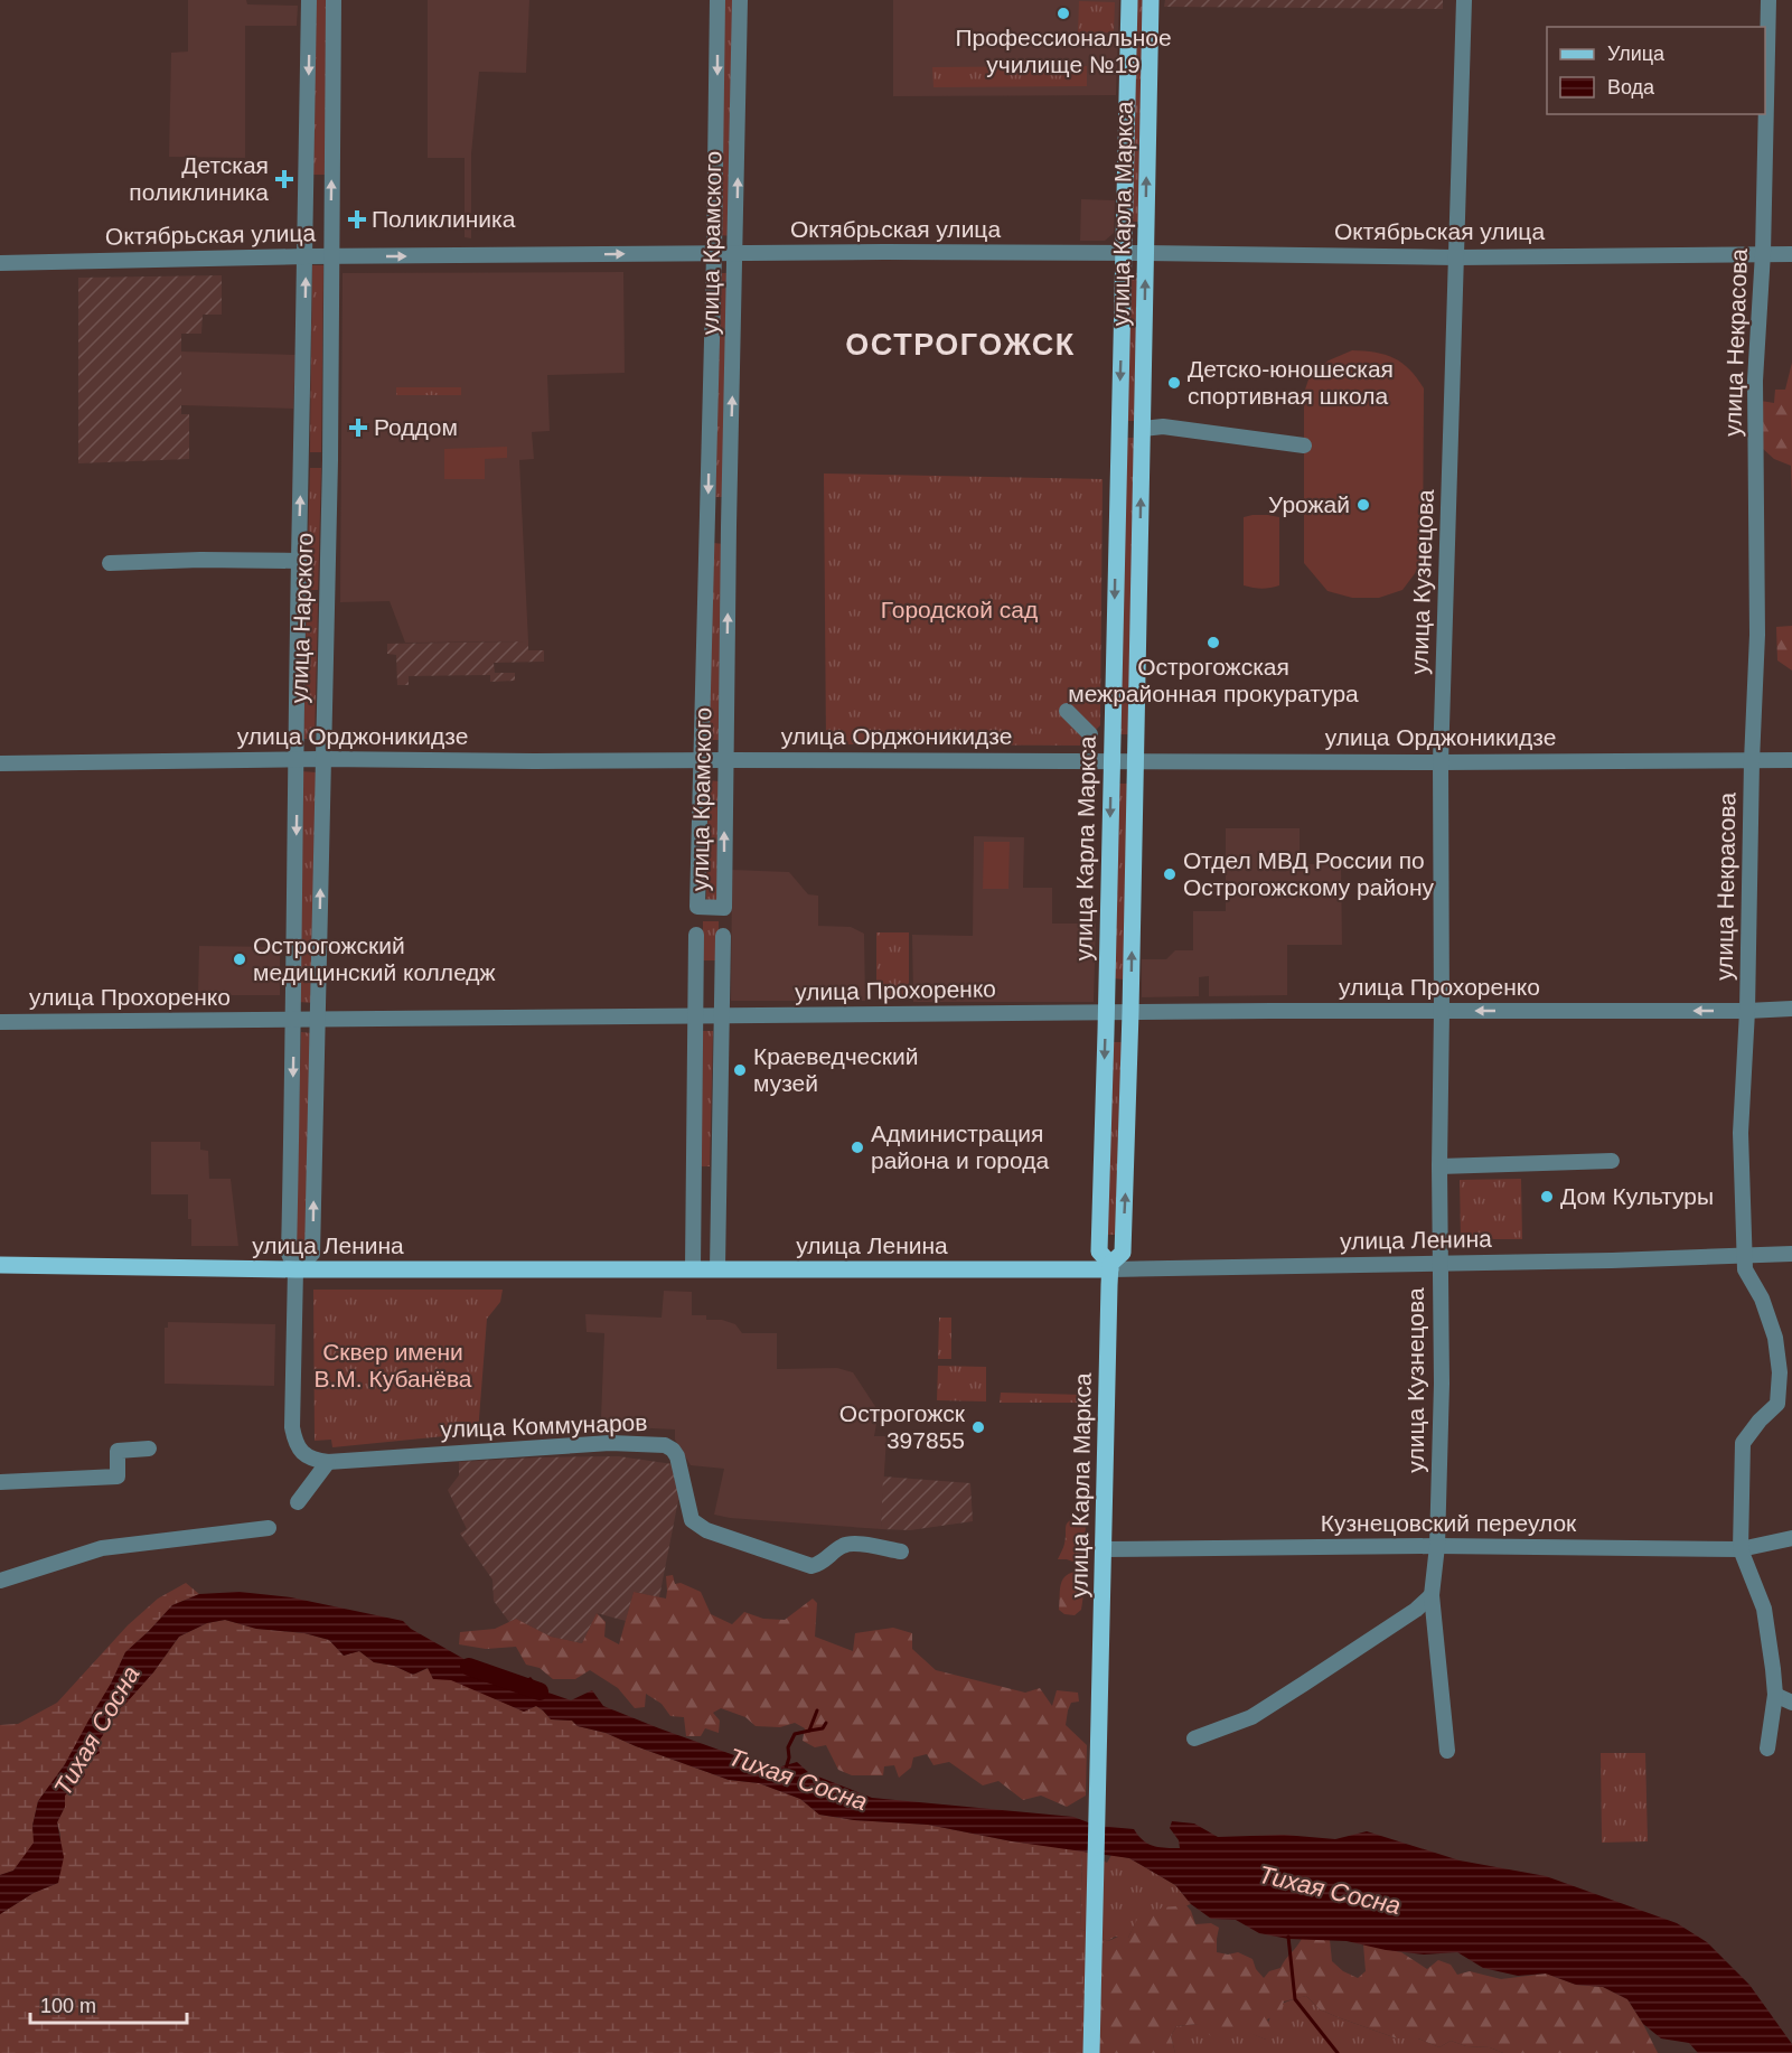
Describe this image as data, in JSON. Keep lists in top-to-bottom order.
{
  "streets": {
    "main road": ["улица Карла Маркса", "улица Ленина"],
    "street": [
      "Октябрьская улица",
      "улица Крамского",
      "улица Некрасова",
      "улица Кузнецова",
      "улица Нарского",
      "улица Орджоникидзе",
      "улица Прохоренко",
      "улица Коммунаров",
      "Кузнецовский переулок"
    ]
  },
  "crossings": [
    ["улица Карла Маркса", "Октябрьская улица"],
    ["улица Карла Маркса", "улица Орджоникидзе"],
    ["улица Карла Маркса", "улица Прохоренко"],
    ["улица Карла Маркса", "улица Ленина"],
    ["улица Карла Маркса", "Кузнецовский переулок"],
    ["Октябрьская улица", "улица Крамского"],
    ["Октябрьская улица", "улица Некрасова"],
    ["Октябрьская улица", "улица Кузнецова"],
    ["Октябрьская улица", "улица Нарского"],
    ["улица Крамского", "улица Орджоникидзе"],
    ["улица Некрасова", "улица Орджоникидзе"],
    ["улица Некрасова", "улица Прохоренко"],
    ["улица Некрасова", "улица Ленина"],
    ["улица Некрасова", "Кузнецовский переулок"],
    ["улица Кузнецова", "улица Орджоникидзе"],
    ["улица Кузнецова", "улица Прохоренко"],
    ["улица Кузнецова", "улица Ленина"],
    ["улица Кузнецова", "Кузнецовский переулок"],
    ["улица Нарского", "улица Орджоникидзе"],
    ["улица Нарского", "улица Прохоренко"],
    ["улица Нарского", "улица Ленина"],
    ["улица Нарского", "улица Коммунаров"]
  ],
  "districts": ["ОСТРОГОЖСК"],
  "water": ["Тихая Сосна"],
  "parks": ["Городской сад", "Сквер имени В.М. Кубанёва"],
  "places": {
    "other": [
      "Профессиональное училище №19",
      "Детско-юношеская спортивная школа",
      "Урожай",
      "Острогожская межрайонная прокуратура",
      "Отдел МВД России по Острогожскому району",
      "Острогожский медицинский колледж",
      "Краеведческий музей",
      "Администрация района и города",
      "Дом Культуры",
      "Острогожск 397855"
    ],
    "health": ["Детская поликлиника", "Поликлиника", "Роддом"]
  },
  "legend": ["Улица", "Вода"],
  "scale_bar": "100 m"
}
